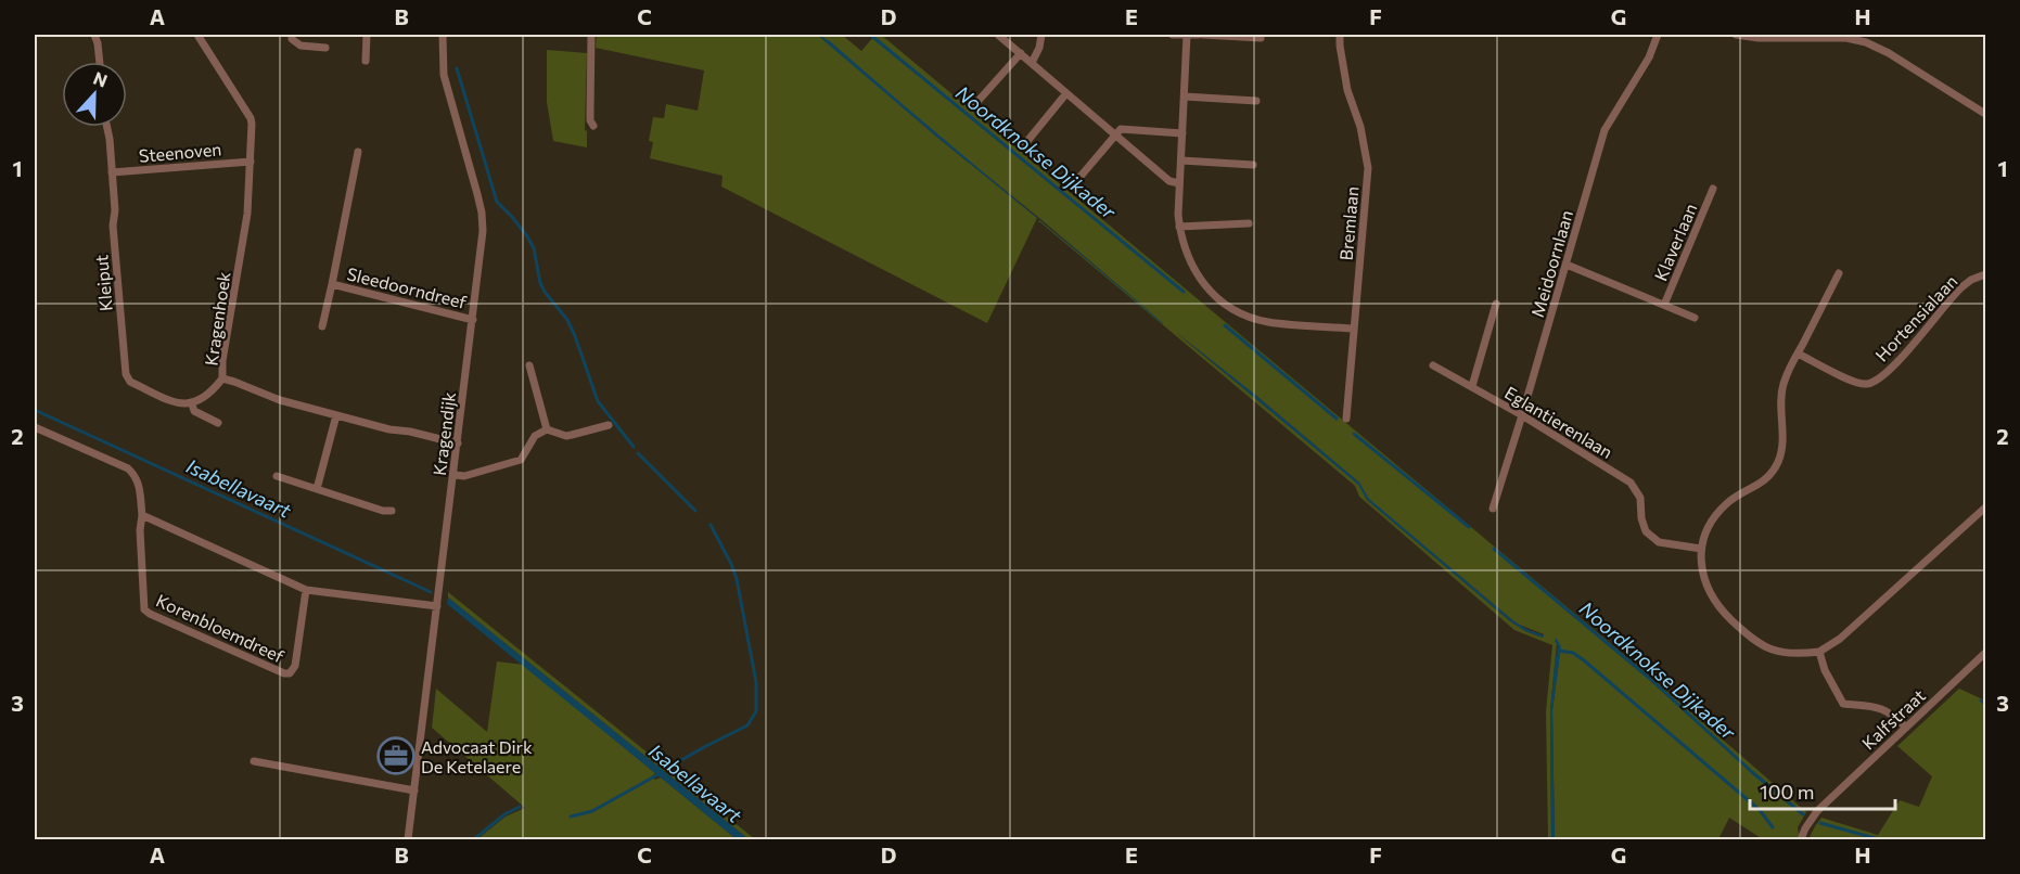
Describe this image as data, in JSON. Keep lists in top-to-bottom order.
{
  "streets": {
    "street": [
      "Steenoven",
      "Bremlaan",
      "Klaverlaan",
      "Meidoornlaan",
      "Kleiput",
      "Sleedoorndreef",
      "Hortensialaan",
      "Kragenhoek",
      "Eglantierenlaan",
      "Kragendijk",
      "Korenbloemdreef",
      "Kalfstraat"
    ]
  },
  "crossings": [
    ["Steenoven", "Kleiput"],
    ["Steenoven", "Kragenhoek"],
    ["Klaverlaan", "Meidoornlaan"],
    ["Meidoornlaan", "Eglantierenlaan"],
    ["Sleedoorndreef", "Kragendijk"],
    ["Kragenhoek", "Kragendijk"]
  ],
  "water": ["Noordknokse Dijkader", "Isabellavaart"],
  "places": {
    "office": ["Advocaat Dirk De Ketelaere"]
  },
  "scale_bar": "100 m",
  "north": "top",
  "grid": {
    "columns": [
      "A",
      "B",
      "C",
      "D",
      "E",
      "F",
      "G",
      "H"
    ],
    "rows": ["1", "2", "3"]
  }
}
